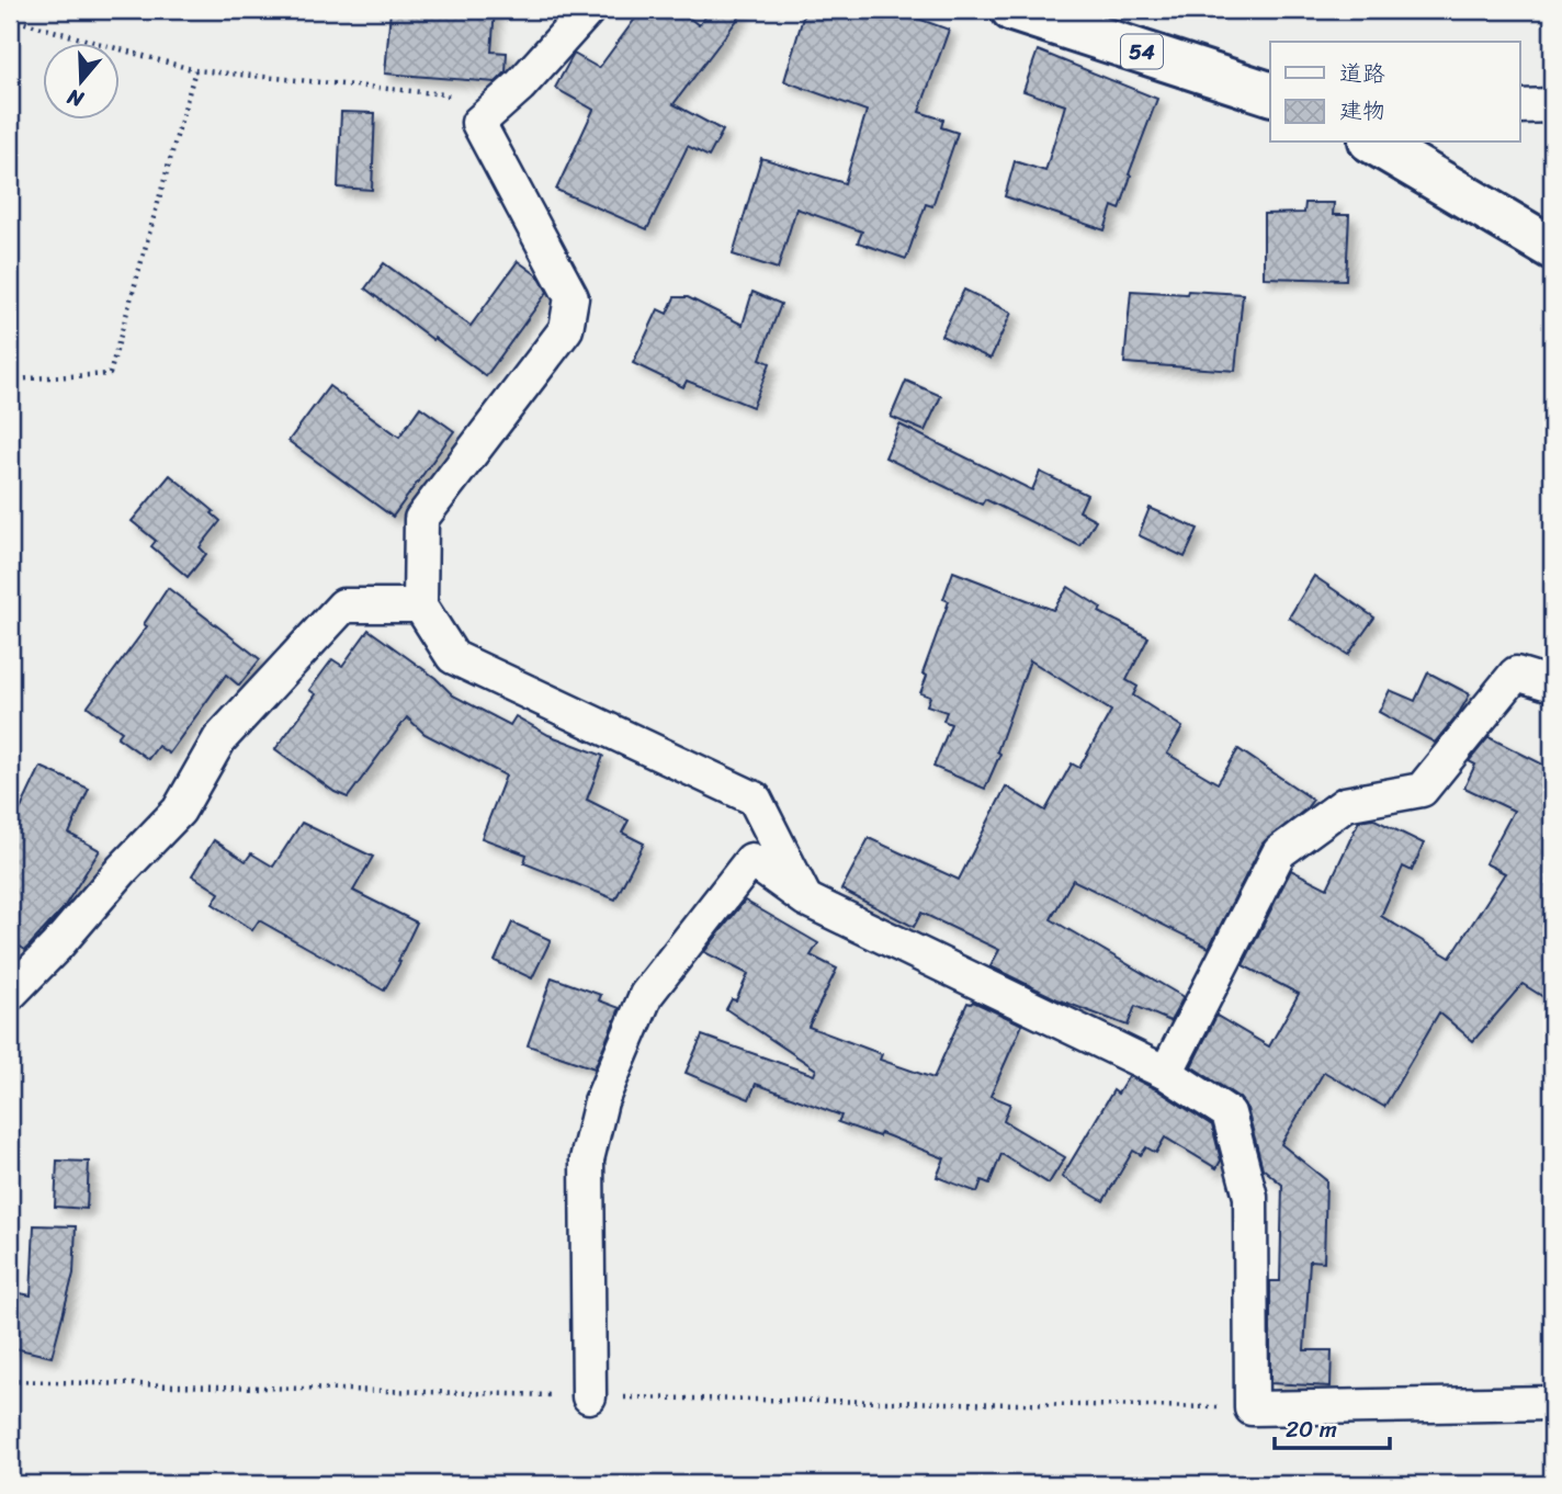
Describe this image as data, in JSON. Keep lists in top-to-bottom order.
{
  "streets": {
    "main road": ["54"]
  },
  "legend": ["道路", "建物"],
  "scale_bar": "20 m",
  "north": "bottom"
}
